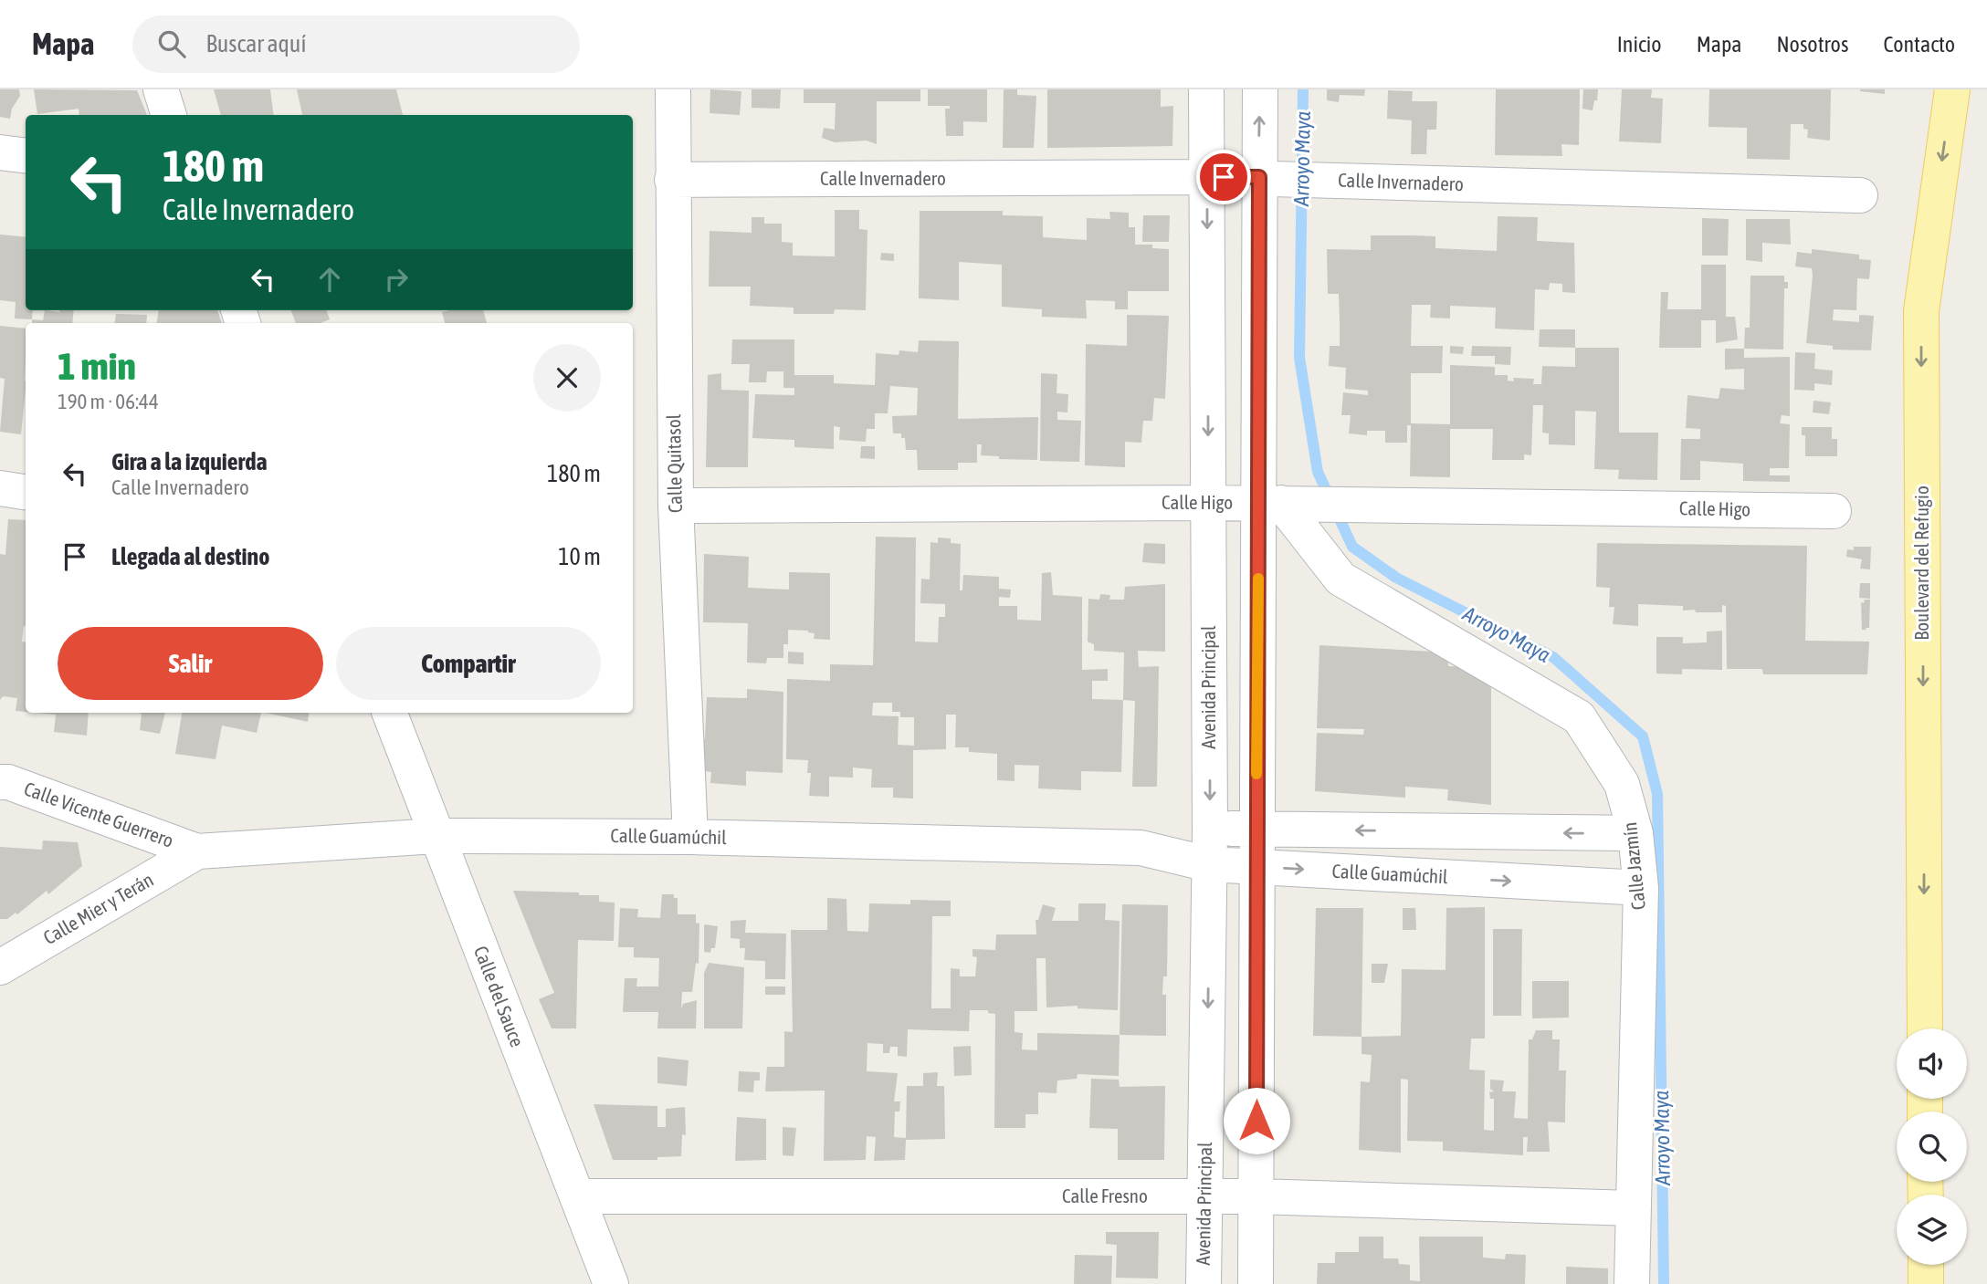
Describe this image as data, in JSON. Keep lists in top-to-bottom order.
{
  "streets": {
    "main road": ["Boulevard del Refugio"],
    "street": [
      "Calle Invernadero",
      "Calle Quitasol",
      "Calle Higo",
      "Avenida Principal",
      "Calle Vicente Guerrero",
      "Calle Guamúchil",
      "Calle Jazmín",
      "Calle Mier y Terán",
      "Calle del Sauce",
      "Calle Fresno"
    ]
  },
  "crossings": [
    ["Calle Invernadero", "Calle Quitasol"],
    ["Calle Invernadero", "Avenida Principal"],
    ["Calle Quitasol", "Calle Higo"],
    ["Calle Quitasol", "Calle Guamúchil"],
    ["Calle Higo", "Avenida Principal"],
    ["Calle Higo", "Calle Jazmín"],
    ["Avenida Principal", "Calle Guamúchil"],
    ["Avenida Principal", "Calle Fresno"],
    ["Calle Vicente Guerrero", "Calle Guamúchil"],
    ["Calle Vicente Guerrero", "Calle Mier y Terán"],
    ["Calle Guamúchil", "Calle Jazmín"],
    ["Calle Guamúchil", "Calle Mier y Terán"],
    ["Calle Guamúchil", "Calle del Sauce"],
    ["Calle Jazmín", "Calle Fresno"],
    ["Calle del Sauce", "Calle Fresno"]
  ],
  "one_way": ["Boulevard del Refugio"],
  "water": ["Arroyo Maya"],
  "page": {
    "header": "Mapa",
    "search": "Buscar aquí",
    "nav": [
      "Inicio",
      "Mapa",
      "Nosotros",
      "Contacto"
    ],
    "turn": ["180 m", "Calle Invernadero"],
    "heading": ["1 min", "190 m · 06:44"],
    "list": [
      {
        "name": "Gira a la izquierda",
        "note": "Calle Invernadero",
        "value": "180 m"
      },
      {
        "name": "Llegada al destino",
        "value": "10 m"
      }
    ],
    "buttons": ["Salir", "Compartir"]
  }
}
